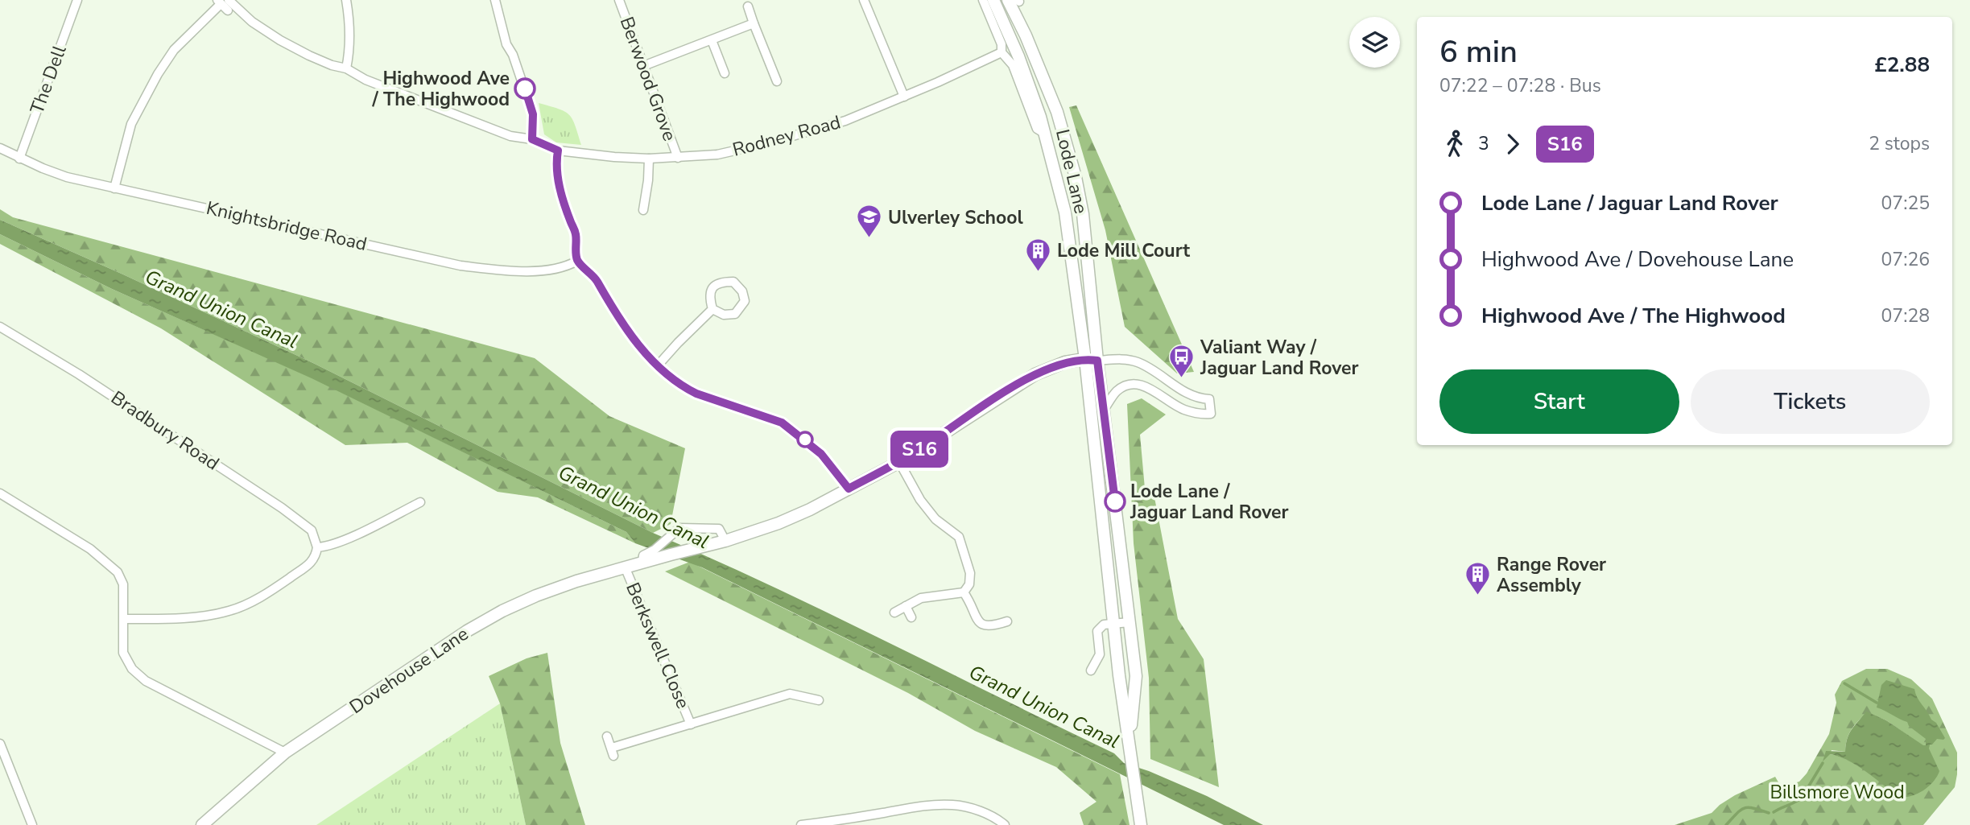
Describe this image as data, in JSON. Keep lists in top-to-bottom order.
{
  "streets": {
    "main road": ["Lode Lane", "Dovehouse Lane"],
    "street": [
      "Berwood Grove",
      "The Dell",
      "Rodney Road",
      "Knightsbridge Road",
      "Bradbury Road",
      "Berkswell Close"
    ]
  },
  "crossings": [
    ["Berwood Grove", "Rodney Road"],
    ["The Dell", "Knightsbridge Road"],
    ["Rodney Road", "Lode Lane"],
    ["Lode Lane", "Dovehouse Lane"],
    ["Berkswell Close", "Dovehouse Lane"]
  ],
  "water": ["Grand Union Canal"],
  "parks": ["Billsmore Wood"],
  "places": {
    "other": ["Highwood Ave / The Highwood", "Lode Lane / Jaguar Land Rover"],
    "school or university": ["Ulverley School"],
    "building": ["Lode Mill Court", "Range Rover Assembly"],
    "bus stop": ["Valiant Way / Jaguar Land Rover"]
  },
  "lines": ["bus line S16"],
  "page": {
    "on_map": "S16",
    "heading": ["6 min", "07:22 – 07:28 · Bus", "£2.88"],
    "legs": ["3", "S16", "2 stops"],
    "list": [
      {
        "name": "Lode Lane / Jaguar Land Rover",
        "value": "07:25"
      },
      {
        "name": "Highwood Ave / Dovehouse Lane",
        "value": "07:26"
      },
      {
        "name": "Highwood Ave / The Highwood",
        "value": "07:28"
      }
    ],
    "buttons": ["Start", "Tickets"]
  }
}
